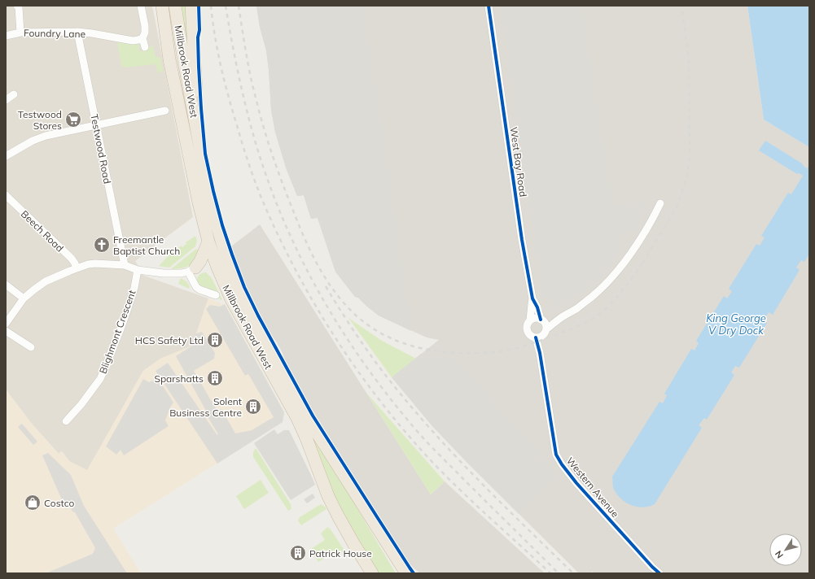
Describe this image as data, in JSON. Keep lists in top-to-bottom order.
{
  "streets": {
    "highway": ["Millbrook Road West"],
    "street": [
      "Foundry Lane",
      "Testwood Road",
      "West Bay Road",
      "Beech Road",
      "Blighmont Crescent",
      "Western Avenue"
    ]
  },
  "crossings": [
    ["Foundry Lane", "Testwood Road"],
    ["West Bay Road", "Western Avenue"]
  ],
  "water": ["King George V Dry Dock"],
  "places": {
    "supermarket": ["Testwood Stores"],
    "church": ["Freemantle Baptist Church"],
    "building": [
      "HCS Safety Ltd",
      "Sparshatts",
      "Solent Business Centre",
      "Patrick House"
    ],
    "shop": ["Costco"]
  },
  "north": "bottom left"
}
